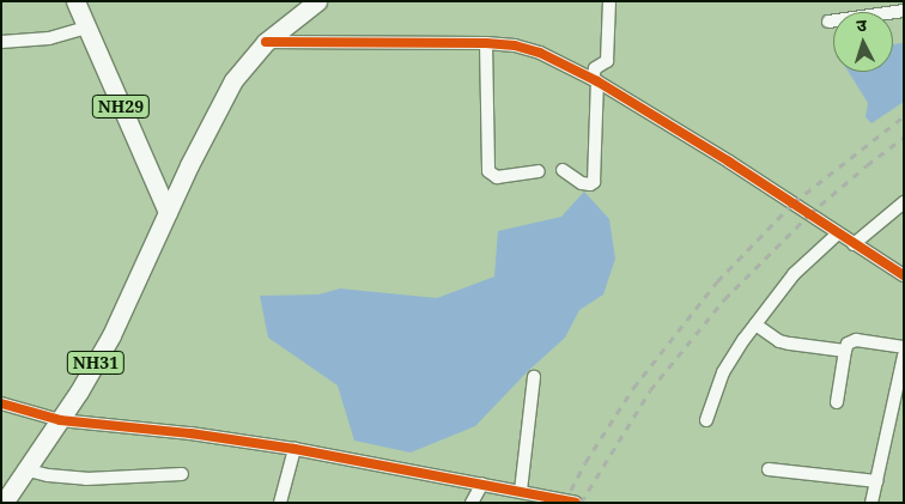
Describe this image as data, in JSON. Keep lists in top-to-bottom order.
{
  "streets": {
    "highway": ["NH29", "NH31"]
  },
  "crossings": [
    ["NH29", "NH31"]
  ],
  "north": "top"
}
